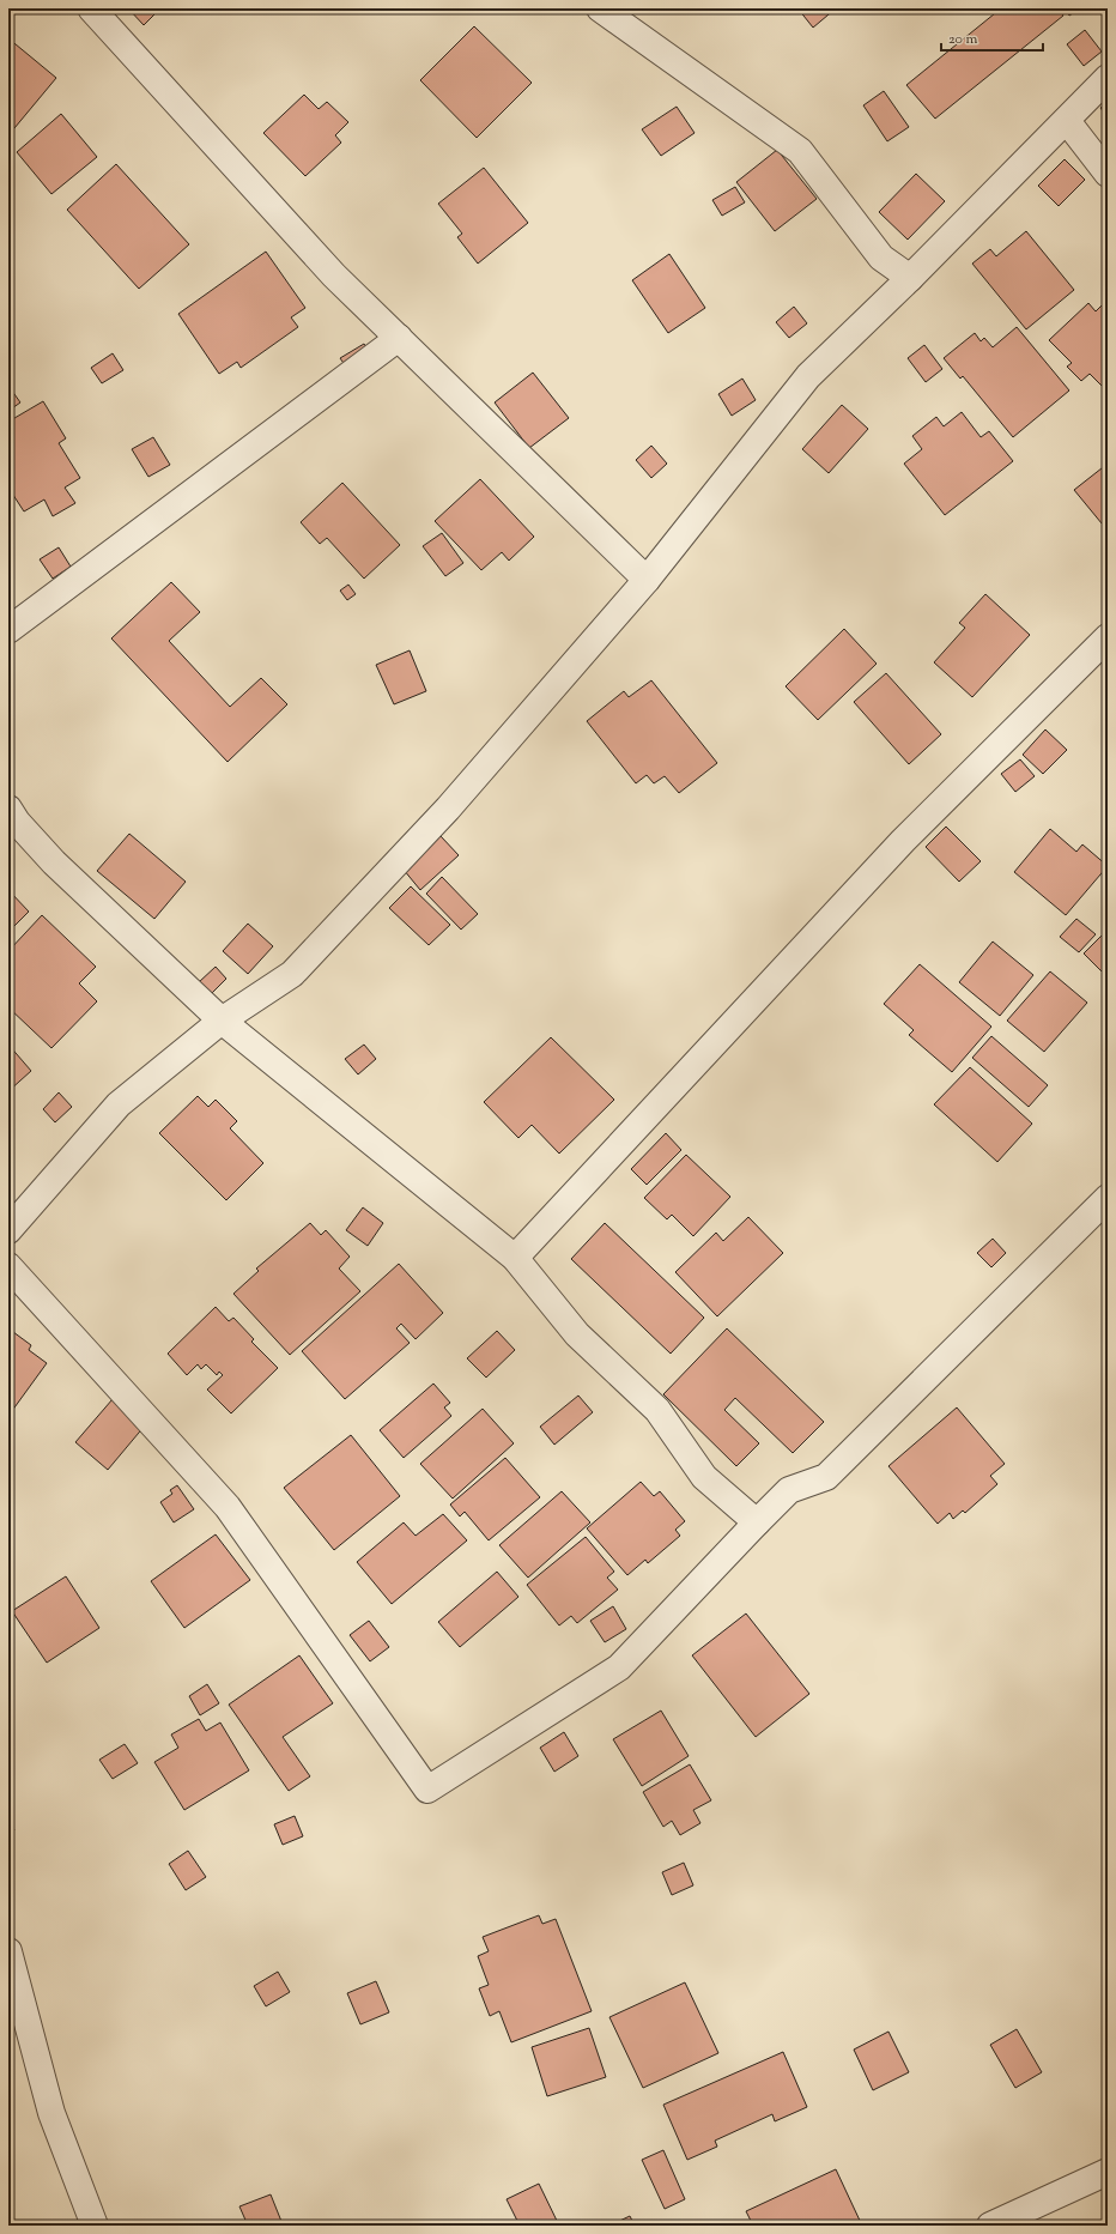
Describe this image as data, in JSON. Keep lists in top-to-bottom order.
{
  "scale_bar": "20 m"
}
